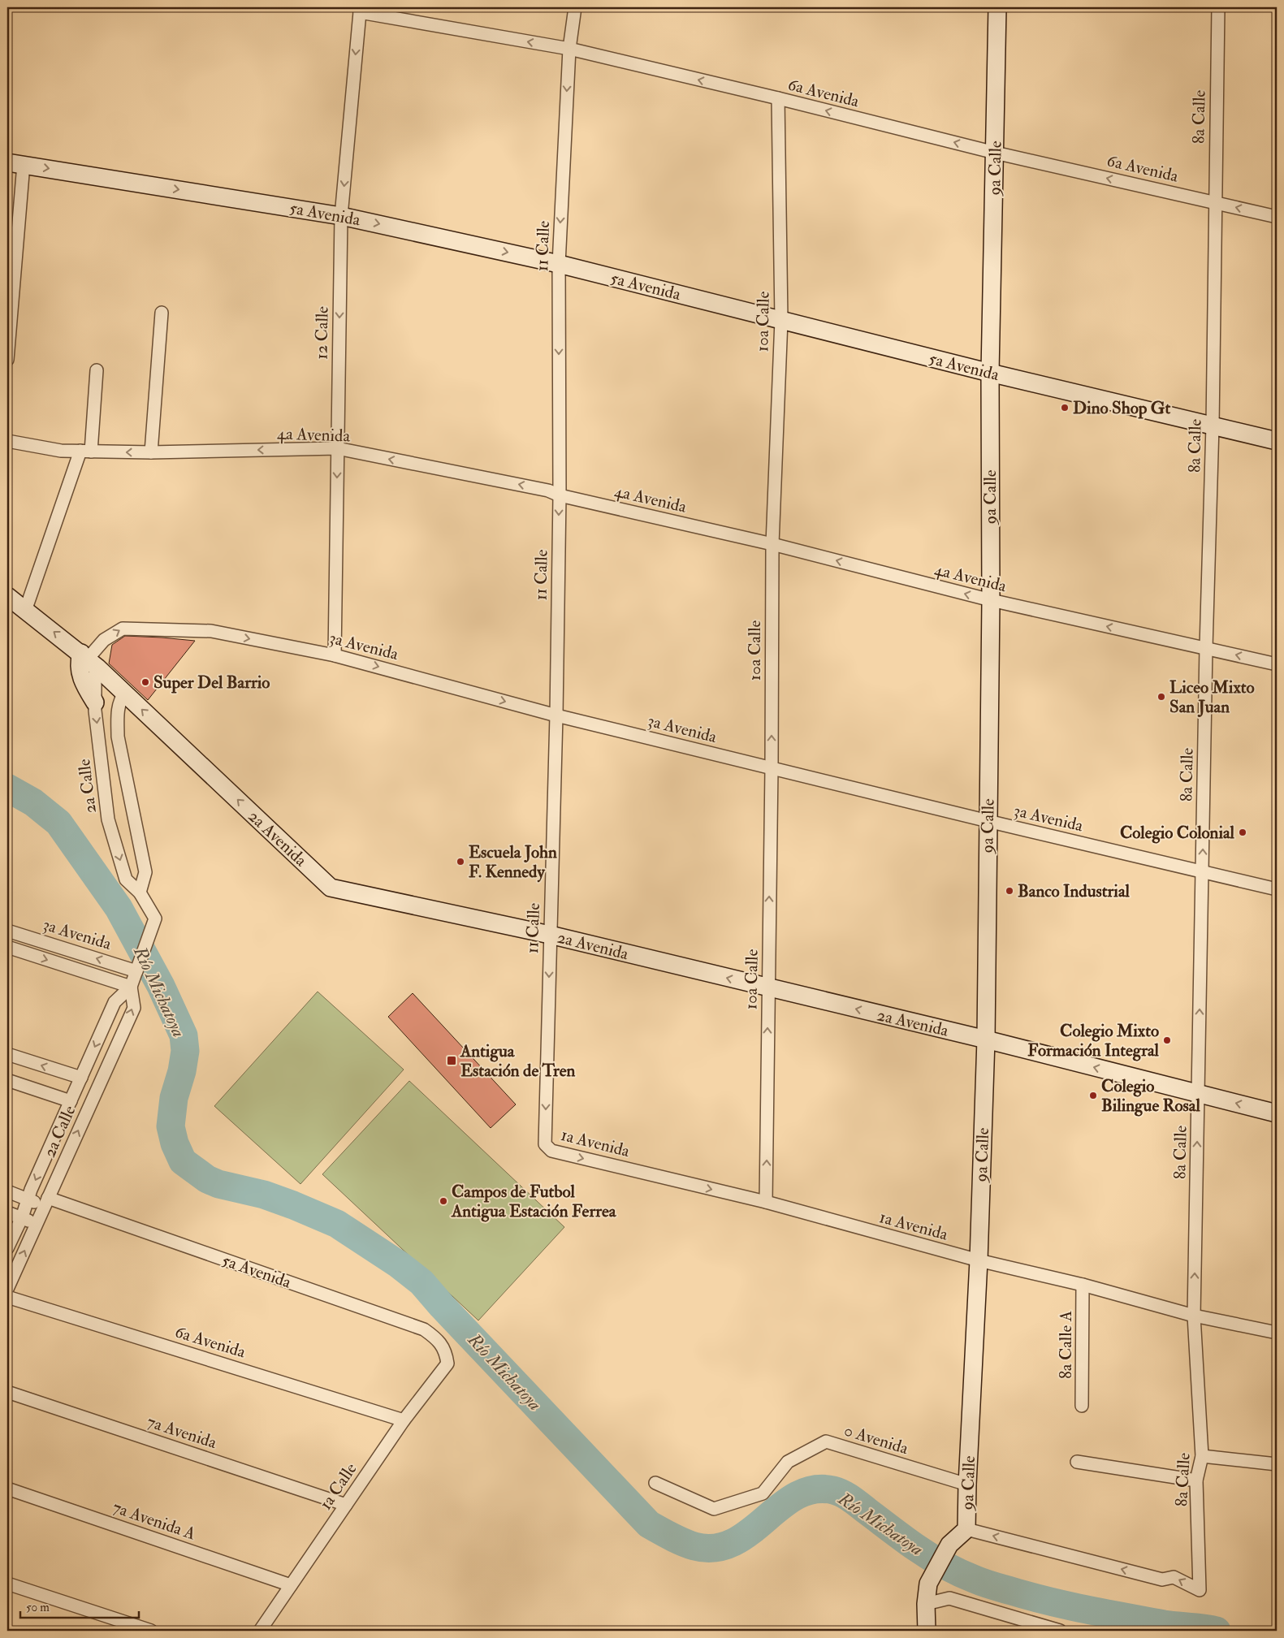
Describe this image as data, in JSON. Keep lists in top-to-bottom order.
{
  "streets": {
    "main road": ["9a Calle", "5a Avenida", "2a Avenida"],
    "street": [
      "6a Avenida",
      "8a Calle",
      "11 Calle",
      "10a Calle",
      "12 Calle",
      "4a Avenida",
      "3a Avenida",
      "2a Calle",
      "1a Avenida",
      "8a Calle A",
      "7a Avenida",
      "0 Avenida",
      "1a Calle",
      "7a Avenida A"
    ]
  },
  "crossings": [
    ["6a Avenida", "8a Calle"],
    ["6a Avenida", "9a Calle"],
    ["6a Avenida", "11 Calle"],
    ["6a Avenida", "10a Calle"],
    ["6a Avenida", "12 Calle"],
    ["6a Avenida", "1a Calle"],
    ["8a Calle", "9a Calle"],
    ["8a Calle", "5a Avenida"],
    ["8a Calle", "4a Avenida"],
    ["8a Calle", "3a Avenida"],
    ["8a Calle", "2a Avenida"],
    ["8a Calle", "1a Avenida"],
    ["9a Calle", "5a Avenida"],
    ["9a Calle", "4a Avenida"],
    ["9a Calle", "3a Avenida"],
    ["9a Calle", "2a Avenida"],
    ["9a Calle", "1a Avenida"],
    ["9a Calle", "0 Avenida"],
    ["5a Avenida", "11 Calle"],
    ["5a Avenida", "10a Calle"],
    ["5a Avenida", "12 Calle"],
    ["5a Avenida", "2a Calle"],
    ["5a Avenida", "1a Calle"],
    ["11 Calle", "4a Avenida"],
    ["11 Calle", "3a Avenida"],
    ["11 Calle", "2a Avenida"],
    ["11 Calle", "1a Avenida"],
    ["10a Calle", "4a Avenida"],
    ["10a Calle", "3a Avenida"],
    ["10a Calle", "2a Avenida"],
    ["10a Calle", "1a Avenida"],
    ["12 Calle", "4a Avenida"],
    ["12 Calle", "3a Avenida"],
    ["3a Avenida", "2a Calle"],
    ["3a Avenida", "2a Avenida"],
    ["1a Avenida", "8a Calle A"],
    ["7a Avenida", "1a Calle"],
    ["1a Calle", "7a Avenida A"]
  ],
  "one_way": [
    "6a Avenida",
    "11 Calle",
    "10a Calle",
    "12 Calle",
    "4a Avenida",
    "2a Avenida"
  ],
  "water": ["Río Michatoya"],
  "places": {
    "other": [
      "Dino Shop Gt",
      "Super Del Barrio",
      "Liceo Mixto San Juan",
      "Colegio Colonial",
      "Escuela John F. Kennedy",
      "Banco Industrial",
      "Colegio Mixto Formación Integral",
      "Colegio Bilingue Rosal",
      "Campos de Futbol Antigua Estación Ferrea"
    ],
    "transit": ["Antigua Estación de Tren"]
  },
  "scale_bar": "50 m"
}
